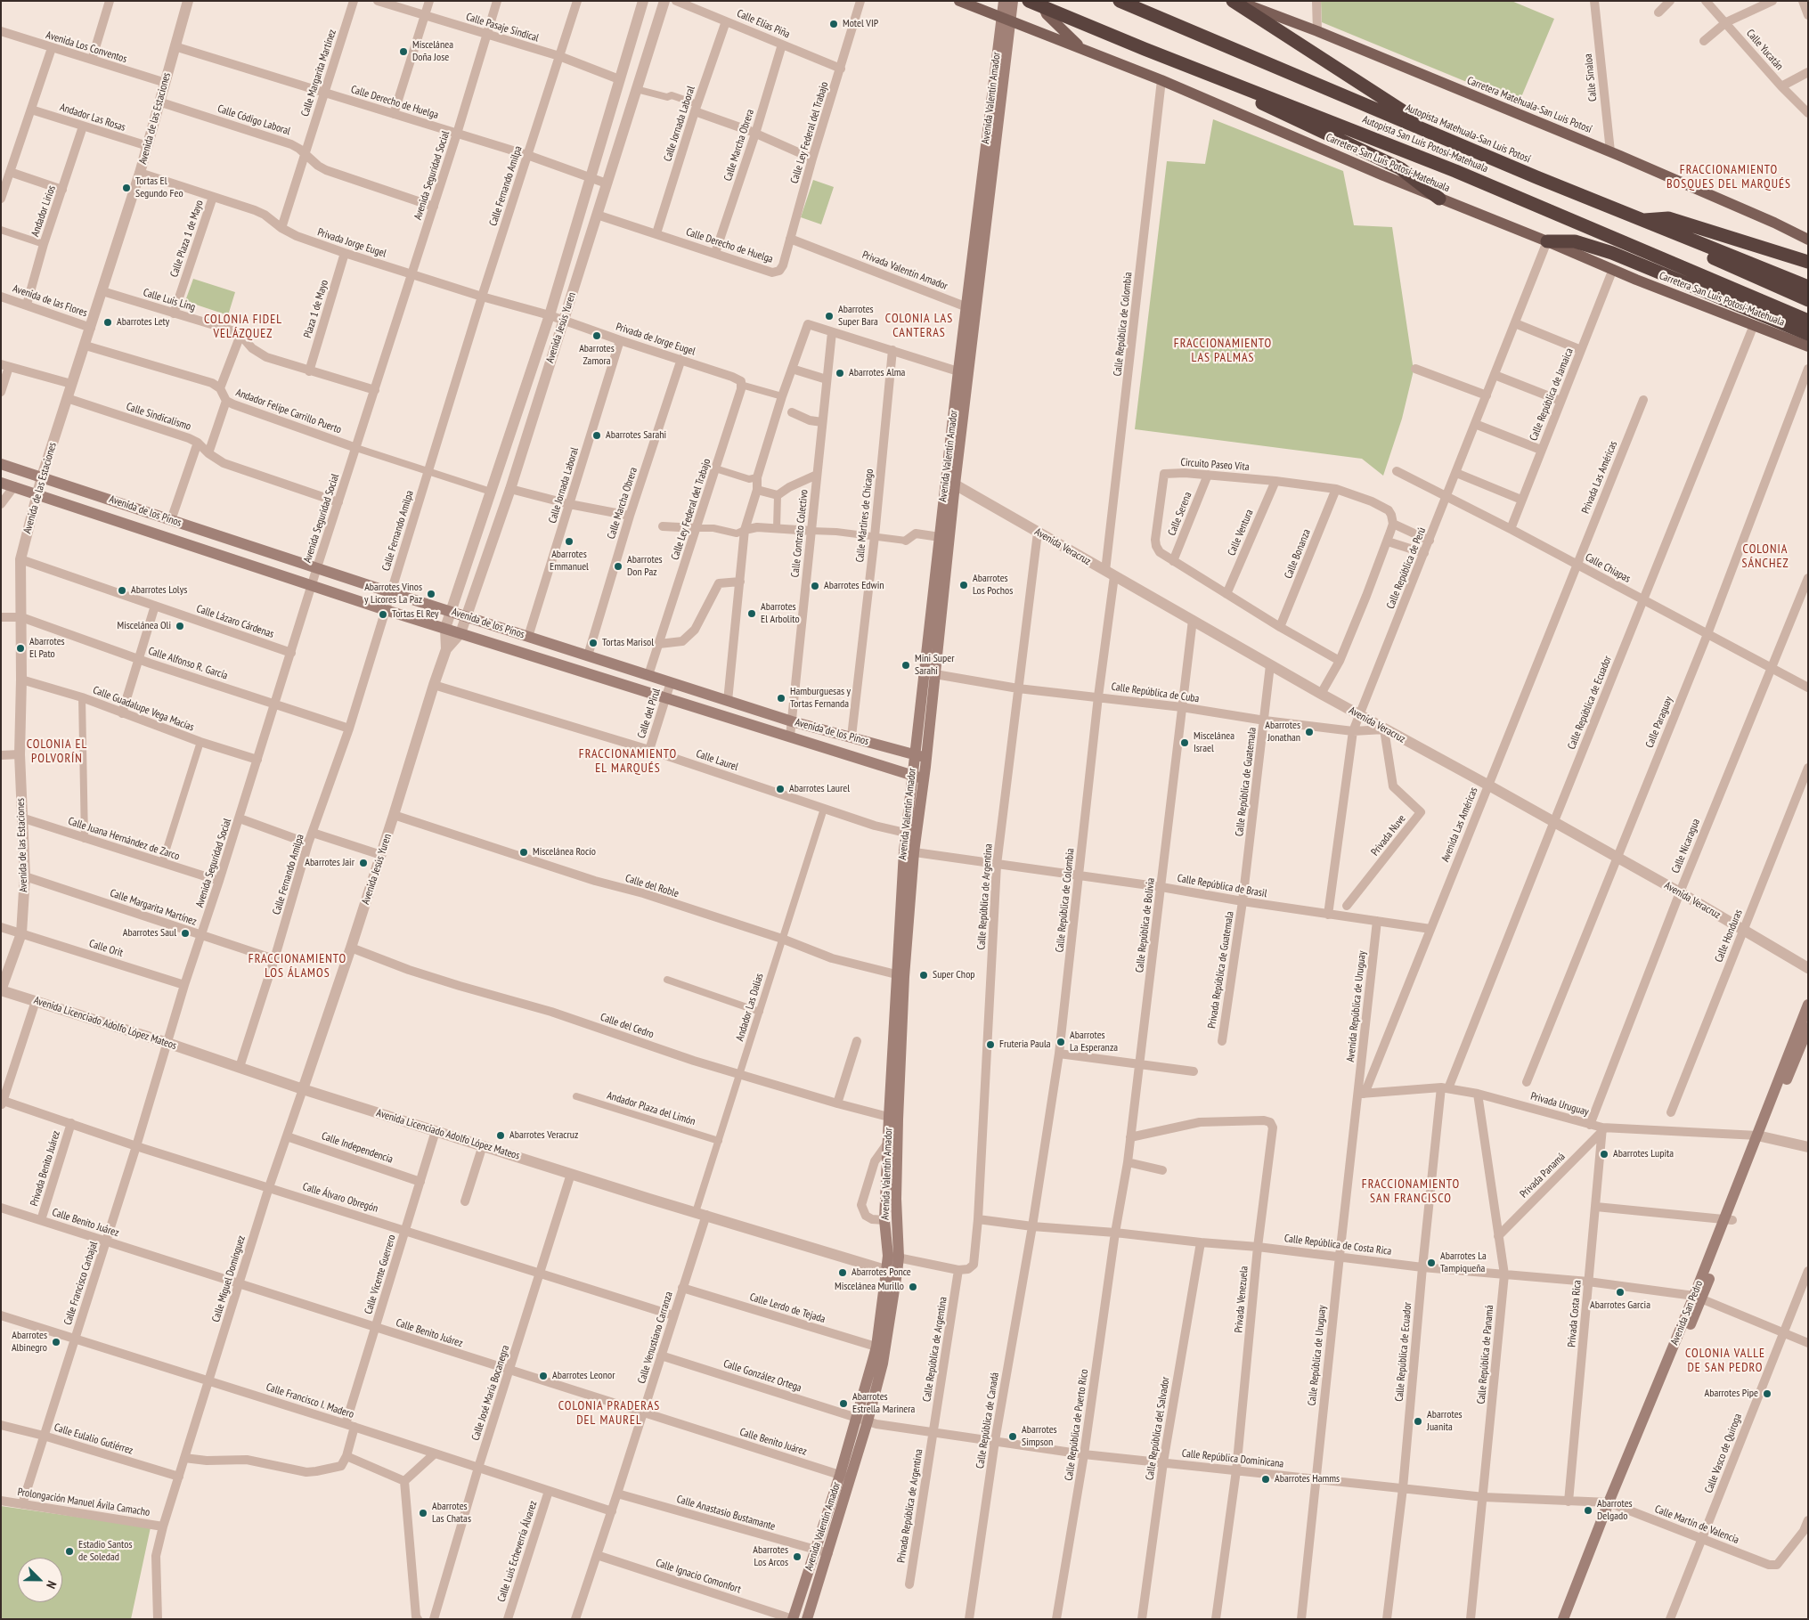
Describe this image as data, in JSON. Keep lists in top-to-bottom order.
{
  "streets": {
    "highway": ["Autopista Matehuala-San Luis Potosí", "Autopista San Luis Potosí-Matehuala"],
    "main road": [
      "Avenida Valentín Amador",
      "Carretera Matehuala-San Luis Potosí",
      "Carretera San Luis Potosí-Matehuala",
      "Avenida de los Pinos",
      "Avenida San Pedro"
    ],
    "street": [
      "Calle Elías Piña",
      "Calle Pasaje Sindical",
      "Avenida Los Conventos",
      "Calle Yucatán",
      "Calle Margarita Martínez",
      "Calle Sinaloa",
      "Calle Derecho de Huelga",
      "Andador Las Rosas",
      "Avenida de las Estaciones",
      "Calle Código Laboral",
      "Calle Jornada Laboral",
      "Calle Ley Federal del Trabajo",
      "Calle Marcha Obrera",
      "Avenida Seguridad Social",
      "Calle Fernando Amilpa",
      "Andador Lirios",
      "Calle Plaza 1 de Mayo",
      "Privada Jorge Eugel",
      "Privada Valentín Amador",
      "Calle Luis Ling",
      "Avenida de las Flores",
      "Plaza 1 de Mayo",
      "Calle República de Colombia",
      "Avenida Jesús Yuren",
      "Privada de Jorge Eugel",
      "Calle República de Jamaica",
      "Andador Felipe Carrillo Puerto",
      "Calle Sindicalismo",
      "Circuito Paseo Vita",
      "Privada Las Américas",
      "Calle Serena",
      "Calle Mártires de Chicago",
      "Calle Ventura",
      "Calle Contrato Colectivo",
      "Avenida Veracruz",
      "Calle Bonanza",
      "Calle República de Perú",
      "Calle Chiapas",
      "Calle Lázaro Cárdenas",
      "Calle Alfonso R. García",
      "Calle República de Cuba",
      "Calle República de Ecuador",
      "Calle Guadalupe Vega Macías",
      "Calle del Pirul",
      "Calle Paraguay",
      "Calle Laurel",
      "Calle República de Guatemala",
      "Avenida Las Américas",
      "Privada Nuve",
      "Calle Juana Hernández de Zarco",
      "Calle Nicaragua",
      "Calle del Roble",
      "Calle República de Brasil",
      "Calle República de Argentina",
      "Calle República de Bolivia",
      "Calle Honduras",
      "Calle Orit",
      "Privada República de Guatemala",
      "Avenida República de Uruguay",
      "Andador Las Dalias",
      "Avenida Licenciado Adolfo López Mateos",
      "Calle del Cedro",
      "Privada Uruguay",
      "Andador Plaza del Limón",
      "Calle Independencia",
      "Privada Benito Juárez",
      "Privada Panamá",
      "Calle Álvaro Obregón",
      "Calle Benito Juárez",
      "Calle República de Costa Rica",
      "Calle Vicente Guerrero",
      "Calle Miguel Domínguez",
      "Calle Francisco Carbajal",
      "Privada Venezuela",
      "Calle Lerdo de Tejada",
      "Privada Costa Rica",
      "Calle Venustiano Carranza",
      "Calle República de Panamá",
      "Calle República de Uruguay",
      "Calle González Ortega",
      "Calle José María Bocanegra",
      "Calle Francisco I. Madero",
      "Calle República de Canadá",
      "Calle República de Puerto Rico",
      "Calle República del Salvador",
      "Calle Eulalio Gutiérrez",
      "Calle Vasco de Quiroga",
      "Calle República Dominicana",
      "Prolongación Manuel Ávila Camacho",
      "Privada República de Argentina",
      "Calle Anastasio Bustamante",
      "Calle Martín de Valencia",
      "Calle Luis Echeverría Álvarez",
      "Calle Ignacio Comonfort"
    ]
  },
  "crossings": [
    ["Calle Elías Piña", "Calle Jornada Laboral"],
    ["Calle Elías Piña", "Calle Ley Federal del Trabajo"],
    ["Calle Elías Piña", "Calle Marcha Obrera"],
    ["Calle Pasaje Sindical", "Avenida Seguridad Social"],
    ["Calle Pasaje Sindical", "Calle Fernando Amilpa"],
    ["Calle Pasaje Sindical", "Avenida Jesús Yuren"],
    ["Avenida Los Conventos", "Avenida de las Estaciones"],
    ["Calle Margarita Martínez", "Calle Derecho de Huelga"],
    ["Calle Margarita Martínez", "Avenida de las Estaciones"],
    ["Calle Margarita Martínez", "Calle Código Laboral"],
    ["Calle Margarita Martínez", "Avenida Seguridad Social"],
    ["Calle Margarita Martínez", "Calle Fernando Amilpa"],
    ["Calle Margarita Martínez", "Privada Jorge Eugel"],
    ["Calle Sinaloa", "Carretera Matehuala-San Luis Potosí"],
    ["Avenida Valentín Amador", "Carretera San Luis Potosí-Matehuala"],
    ["Avenida Valentín Amador", "Privada Valentín Amador"],
    ["Avenida Valentín Amador", "Avenida de los Pinos"],
    ["Avenida Valentín Amador", "Avenida Veracruz"],
    ["Avenida Valentín Amador", "Calle República de Cuba"],
    ["Avenida Valentín Amador", "Calle Laurel"],
    ["Avenida Valentín Amador", "Calle del Roble"],
    ["Avenida Valentín Amador", "Calle República de Brasil"],
    ["Avenida Valentín Amador", "Avenida Licenciado Adolfo López Mateos"],
    ["Avenida Valentín Amador", "Calle del Cedro"],
    ["Avenida Valentín Amador", "Calle Benito Juárez"],
    ["Avenida Valentín Amador", "Calle Lerdo de Tejada"],
    ["Avenida Valentín Amador", "Calle González Ortega"],
    ["Avenida Valentín Amador", "Calle República Dominicana"],
    ["Avenida Valentín Amador", "Calle Anastasio Bustamante"],
    ["Avenida Valentín Amador", "Calle Ignacio Comonfort"],
    ["Calle Derecho de Huelga", "Avenida de las Estaciones"],
    ["Calle Derecho de Huelga", "Calle Jornada Laboral"],
    ["Calle Derecho de Huelga", "Calle Ley Federal del Trabajo"],
    ["Calle Derecho de Huelga", "Calle Marcha Obrera"],
    ["Calle Derecho de Huelga", "Avenida Seguridad Social"],
    ["Calle Derecho de Huelga", "Calle Fernando Amilpa"],
    ["Calle Derecho de Huelga", "Avenida Jesús Yuren"],
    ["Andador Las Rosas", "Avenida de las Estaciones"],
    ["Andador Las Rosas", "Andador Lirios"],
    ["Avenida de las Estaciones", "Calle Código Laboral"],
    ["Avenida de las Estaciones", "Privada Jorge Eugel"],
    ["Avenida de las Estaciones", "Calle Luis Ling"],
    ["Avenida de las Estaciones", "Avenida de las Flores"],
    ["Avenida de las Estaciones", "Andador Felipe Carrillo Puerto"],
    ["Avenida de las Estaciones", "Calle Sindicalismo"],
    ["Avenida de las Estaciones", "Avenida de los Pinos"],
    ["Avenida de las Estaciones", "Calle Lázaro Cárdenas"],
    ["Avenida de las Estaciones", "Calle Alfonso R. García"],
    ["Avenida de las Estaciones", "Calle Guadalupe Vega Macías"],
    ["Avenida de las Estaciones", "Calle Juana Hernández de Zarco"],
    ["Avenida de las Estaciones", "Calle Orit"],
    ["Avenida de las Estaciones", "Avenida Licenciado Adolfo López Mateos"],
    ["Calle Código Laboral", "Avenida Seguridad Social"],
    ["Calle Jornada Laboral", "Privada de Jorge Eugel"],
    ["Calle Jornada Laboral", "Avenida de los Pinos"],
    ["Calle Ley Federal del Trabajo", "Privada Valentín Amador"],
    ["Calle Ley Federal del Trabajo", "Privada de Jorge Eugel"],
    ["Calle Ley Federal del Trabajo", "Avenida de los Pinos"],
    ["Calle Marcha Obrera", "Privada de Jorge Eugel"],
    ["Calle Marcha Obrera", "Avenida de los Pinos"],
    ["Carretera San Luis Potosí-Matehuala", "Calle República de Colombia"],
    ["Carretera San Luis Potosí-Matehuala", "Calle República de Jamaica"],
    ["Carretera San Luis Potosí-Matehuala", "Calle República de Perú"],
    ["Carretera San Luis Potosí-Matehuala", "Calle República de Ecuador"],
    ["Avenida Seguridad Social", "Privada Jorge Eugel"],
    ["Avenida Seguridad Social", "Calle Luis Ling"],
    ["Avenida Seguridad Social", "Andador Felipe Carrillo Puerto"],
    ["Avenida Seguridad Social", "Calle Sindicalismo"],
    ["Avenida Seguridad Social", "Avenida de los Pinos"],
    ["Avenida Seguridad Social", "Calle Lázaro Cárdenas"],
    ["Avenida Seguridad Social", "Calle Alfonso R. García"],
    ["Avenida Seguridad Social", "Calle Guadalupe Vega Macías"],
    ["Avenida Seguridad Social", "Calle Juana Hernández de Zarco"],
    ["Avenida Seguridad Social", "Calle Orit"],
    ["Avenida Seguridad Social", "Avenida Licenciado Adolfo López Mateos"],
    ["Avenida Seguridad Social", "Calle Francisco Carbajal"],
    ["Calle Fernando Amilpa", "Privada Jorge Eugel"],
    ["Calle Fernando Amilpa", "Andador Felipe Carrillo Puerto"],
    ["Calle Fernando Amilpa", "Avenida de los Pinos"],
    ["Calle Fernando Amilpa", "Calle Alfonso R. García"],
    ["Calle Fernando Amilpa", "Avenida Licenciado Adolfo López Mateos"],
    ["Andador Lirios", "Avenida de las Flores"],
    ["Calle Plaza 1 de Mayo", "Privada Jorge Eugel"],
    ["Calle Plaza 1 de Mayo", "Calle Luis Ling"],
    ["Privada Jorge Eugel", "Plaza 1 de Mayo"],
    ["Privada Jorge Eugel", "Avenida Jesús Yuren"],
    ["Privada Jorge Eugel", "Privada de Jorge Eugel"],
    ["Calle Luis Ling", "Plaza 1 de Mayo"],
    ["Calle República de Colombia", "Avenida Veracruz"],
    ["Calle República de Colombia", "Calle República de Cuba"],
    ["Calle República de Colombia", "Calle República de Brasil"],
    ["Calle República de Colombia", "Calle República de Costa Rica"],
    ["Calle República de Colombia", "Calle República de Canadá"],
    ["Avenida Jesús Yuren", "Privada de Jorge Eugel"],
    ["Avenida Jesús Yuren", "Andador Felipe Carrillo Puerto"],
    ["Avenida Jesús Yuren", "Avenida de los Pinos"],
    ["Avenida Jesús Yuren", "Calle Laurel"],
    ["Avenida Jesús Yuren", "Calle del Roble"],
    ["Avenida Jesús Yuren", "Avenida Licenciado Adolfo López Mateos"],
    ["Avenida Jesús Yuren", "Calle del Cedro"],
    ["Avenida Jesús Yuren", "Calle Miguel Domínguez"],
    ["Calle República de Jamaica", "Calle Chiapas"],
    ["Circuito Paseo Vita", "Calle Serena"],
    ["Circuito Paseo Vita", "Calle Ventura"],
    ["Circuito Paseo Vita", "Calle Bonanza"],
    ["Privada Las Américas", "Calle Chiapas"],
    ["Privada Las Américas", "Avenida Las Américas"],
    ["Avenida de los Pinos", "Calle Mártires de Chicago"],
    ["Avenida de los Pinos", "Calle Contrato Colectivo"],
    ["Avenida de los Pinos", "Calle del Pirul"],
    ["Avenida Veracruz", "Calle República de Perú"],
    ["Avenida Veracruz", "Calle República de Cuba"],
    ["Avenida Veracruz", "Calle República de Ecuador"],
    ["Avenida Veracruz", "Calle Paraguay"],
    ["Avenida Veracruz", "Calle República de Guatemala"],
    ["Avenida Veracruz", "Avenida Las Américas"],
    ["Avenida Veracruz", "Privada Nuve"],
    ["Avenida Veracruz", "Calle Nicaragua"],
    ["Avenida Veracruz", "Calle República de Argentina"],
    ["Avenida Veracruz", "Calle República de Bolivia"],
    ["Avenida Veracruz", "Calle Honduras"],
    ["Calle República de Perú", "Calle Chiapas"],
    ["Calle República de Perú", "Calle República de Cuba"],
    ["Calle República de Perú", "Calle República de Brasil"],
    ["Calle Chiapas", "Calle República de Ecuador"],
    ["Calle Chiapas", "Calle Paraguay"],
    ["Calle Chiapas", "Avenida Las Américas"],
    ["Calle Chiapas", "Calle Nicaragua"],
    ["Calle República de Cuba", "Calle República de Guatemala"],
    ["Calle República de Cuba", "Privada Nuve"],
    ["Calle República de Cuba", "Calle República de Argentina"],
    ["Calle República de Cuba", "Calle República de Bolivia"],
    ["Calle República de Ecuador", "Privada Uruguay"],
    ["Calle República de Ecuador", "Calle República de Costa Rica"],
    ["Calle República de Ecuador", "Calle República Dominicana"],
    ["Calle del Pirul", "Calle Laurel"],
    ["Calle Laurel", "Andador Las Dalias"],
    ["Calle República de Guatemala", "Calle República de Brasil"],
    ["Calle República de Guatemala", "Privada República de Guatemala"],
    ["Avenida Las Américas", "Calle República de Brasil"],
    ["Avenida Las Américas", "Avenida República de Uruguay"],
    ["Avenida Las Américas", "Privada Uruguay"],
    ["Avenida Las Américas", "Calle República de Uruguay"],
    ["Calle Nicaragua", "Privada Uruguay"],
    ["Calle del Roble", "Andador Las Dalias"],
    ["Calle República de Brasil", "Calle República de Argentina"],
    ["Calle República de Brasil", "Calle República de Bolivia"],
    ["Calle República de Brasil", "Privada República de Guatemala"],
    ["Calle República de Brasil", "Avenida República de Uruguay"],
    ["Calle República de Argentina", "Calle República de Costa Rica"],
    ["Calle República de Argentina", "Calle República Dominicana"],
    ["Calle República de Argentina", "Privada República de Argentina"],
    ["Calle República de Bolivia", "Calle República de Costa Rica"],
    ["Calle República de Bolivia", "Privada Venezuela"],
    ["Calle República de Bolivia", "Calle República de Puerto Rico"],
    ["Avenida República de Uruguay", "Privada Uruguay"],
    ["Avenida República de Uruguay", "Calle República de Uruguay"],
    ["Andador Las Dalias", "Avenida Licenciado Adolfo López Mateos"],
    ["Andador Las Dalias", "Calle del Cedro"],
    ["Andador Las Dalias", "Andador Plaza del Limón"],
    ["Andador Las Dalias", "Calle Venustiano Carranza"],
    ["Avenida Licenciado Adolfo López Mateos", "Calle Vicente Guerrero"],
    ["Avenida Licenciado Adolfo López Mateos", "Calle Miguel Domínguez"],
    ["Avenida Licenciado Adolfo López Mateos", "Calle Francisco Carbajal"],
    ["Avenida Licenciado Adolfo López Mateos", "Calle Venustiano Carranza"],
    ["Avenida Licenciado Adolfo López Mateos", "Calle José María Bocanegra"],
    ["Privada Uruguay", "Privada Panamá"],
    ["Privada Uruguay", "Avenida San Pedro"],
    ["Privada Uruguay", "Privada Costa Rica"],
    ["Privada Uruguay", "Calle República de Panamá"],
    ["Privada Uruguay", "Calle República de Uruguay"],
    ["Calle Independencia", "Calle Vicente Guerrero"],
    ["Calle Independencia", "Calle Miguel Domínguez"],
    ["Privada Benito Juárez", "Calle Álvaro Obregón"],
    ["Privada Benito Juárez", "Calle Benito Juárez"],
    ["Privada Panamá", "Privada Costa Rica"],
    ["Privada Panamá", "Calle República de Panamá"],
    ["Calle Álvaro Obregón", "Calle Vicente Guerrero"],
    ["Calle Álvaro Obregón", "Calle Miguel Domínguez"],
    ["Calle Álvaro Obregón", "Calle Francisco Carbajal"],
    ["Calle Álvaro Obregón", "Calle Venustiano Carranza"],
    ["Calle Álvaro Obregón", "Calle José María Bocanegra"],
    ["Calle Benito Juárez", "Calle Vicente Guerrero"],
    ["Calle Benito Juárez", "Calle Miguel Domínguez"],
    ["Calle Benito Juárez", "Calle Francisco Carbajal"],
    ["Calle Benito Juárez", "Calle Venustiano Carranza"],
    ["Calle Benito Juárez", "Calle José María Bocanegra"],
    ["Calle República de Costa Rica", "Privada Venezuela"],
    ["Calle República de Costa Rica", "Avenida San Pedro"],
    ["Calle República de Costa Rica", "Privada Costa Rica"],
    ["Calle República de Costa Rica", "Calle República de Panamá"],
    ["Calle República de Costa Rica", "Calle República de Uruguay"],
    ["Calle República de Costa Rica", "Calle República de Canadá"],
    ["Calle República de Costa Rica", "Calle República de Puerto Rico"],
    ["Calle República de Costa Rica", "Calle República del Salvador"],
    ["Calle República de Costa Rica", "Calle Vasco de Quiroga"],
    ["Calle Vicente Guerrero", "Calle Francisco I. Madero"],
    ["Calle Miguel Domínguez", "Calle Francisco I. Madero"],
    ["Calle Miguel Domínguez", "Calle Eulalio Gutiérrez"],
    ["Calle Miguel Domínguez", "Prolongación Manuel Ávila Camacho"],
    ["Calle Francisco Carbajal", "Calle Francisco I. Madero"],
    ["Calle Francisco Carbajal", "Calle Eulalio Gutiérrez"],
    ["Calle Francisco Carbajal", "Prolongación Manuel Ávila Camacho"],
    ["Privada Venezuela", "Calle República Dominicana"],
    ["Calle Lerdo de Tejada", "Calle Venustiano Carranza"],
    ["Avenida San Pedro", "Calle República Dominicana"],
    ["Avenida San Pedro", "Calle Martín de Valencia"],
    ["Privada Costa Rica", "Calle República Dominicana"],
    ["Calle Venustiano Carranza", "Calle González Ortega"],
    ["Calle Venustiano Carranza", "Calle Francisco I. Madero"],
    ["Calle Venustiano Carranza", "Calle Anastasio Bustamante"],
    ["Calle Venustiano Carranza", "Calle Ignacio Comonfort"],
    ["Calle República de Panamá", "Calle República Dominicana"],
    ["Calle República de Uruguay", "Calle República Dominicana"],
    ["Calle González Ortega", "Calle República Dominicana"],
    ["Calle José María Bocanegra", "Calle Francisco I. Madero"],
    ["Calle Francisco I. Madero", "Calle Luis Echeverría Álvarez"],
    ["Calle República de Canadá", "Calle República Dominicana"],
    ["Calle República de Puerto Rico", "Calle República Dominicana"],
    ["Calle República del Salvador", "Calle República Dominicana"],
    ["Calle Vasco de Quiroga", "Calle Martín de Valencia"],
    ["Calle República Dominicana", "Privada República de Argentina"],
    ["Calle República Dominicana", "Calle Martín de Valencia"]
  ],
  "districts": [
    "FRACCIONAMIENTO BOSQUES DEL MARQUÉS",
    "COLONIA LAS CANTERAS",
    "COLONIA FIDEL VELÁZQUEZ",
    "FRACCIONAMIENTO LAS PALMAS",
    "COLONIA SÁNCHEZ",
    "COLONIA EL POLVORÍN",
    "FRACCIONAMIENTO EL MARQUÉS",
    "FRACCIONAMIENTO LOS ÁLAMOS",
    "FRACCIONAMIENTO SAN FRANCISCO",
    "COLONIA VALLE DE SAN PEDRO",
    "COLONIA PRADERAS DEL MAUREL"
  ],
  "places": [
    "Motel VIP",
    "Miscelánea Doña Jose",
    "Tortas El Segundo Feo",
    "Abarrotes Super Bara",
    "Abarrotes Lety",
    "Abarrotes Zamora",
    "Abarrotes Alma",
    "Abarrotes Sarahi",
    "Abarrotes Emmanuel",
    "Abarrotes Don Paz",
    "Abarrotes Los Pochos",
    "Abarrotes Edwin",
    "Abarrotes Lolys",
    "Abarrotes Vinos y Licores La Paz",
    "Abarrotes El Arbolito",
    "Tortas El Rey",
    "Miscelánea Oli",
    "Tortas Marisol",
    "Abarrotes El Pato",
    "Mini Super Sarahi",
    "Hamburguesas y Tortas Fernanda",
    "Abarrotes Jonathan",
    "Miscelánea Israel",
    "Abarrotes Laurel",
    "Miscelánea Rocío",
    "Abarrotes Jair",
    "Abarrotes Saul",
    "Super Chop",
    "Abarrotes La Esperanza",
    "Fruteria Paula",
    "Abarrotes Veracruz",
    "Abarrotes Lupita",
    "Abarrotes La Tampiqueña",
    "Abarrotes Ponce",
    "Miscelánea Murillo",
    "Abarrotes Garcia",
    "Abarrotes Albinegro",
    "Abarrotes Leonor",
    "Abarrotes Pipe",
    "Abarrotes Estrella Marinera",
    "Abarrotes Juanita",
    "Abarrotes Simpson",
    "Abarrotes Hamms",
    "Abarrotes Delgado",
    "Abarrotes Las Chatas",
    "Estadio Santos de Soledad",
    "Abarrotes Los Arcos"
  ],
  "north": "bottom right"
}
